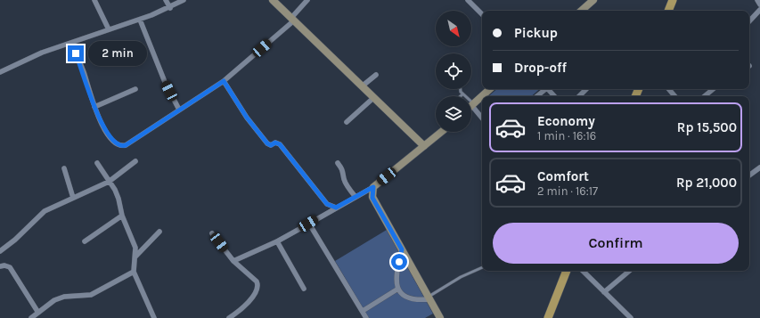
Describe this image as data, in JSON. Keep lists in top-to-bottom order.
{
  "north": "bottom right",
  "page": {
    "banner": ["Pickup", "Drop-off"],
    "bubble": "2 min",
    "list": [
      {
        "name": "Economy",
        "note": "1 min · 16:16",
        "value": "Rp 15,500"
      },
      {
        "name": "Comfort",
        "note": "2 min · 16:17",
        "value": "Rp 21,000"
      }
    ],
    "buttons": "Confirm"
  }
}
